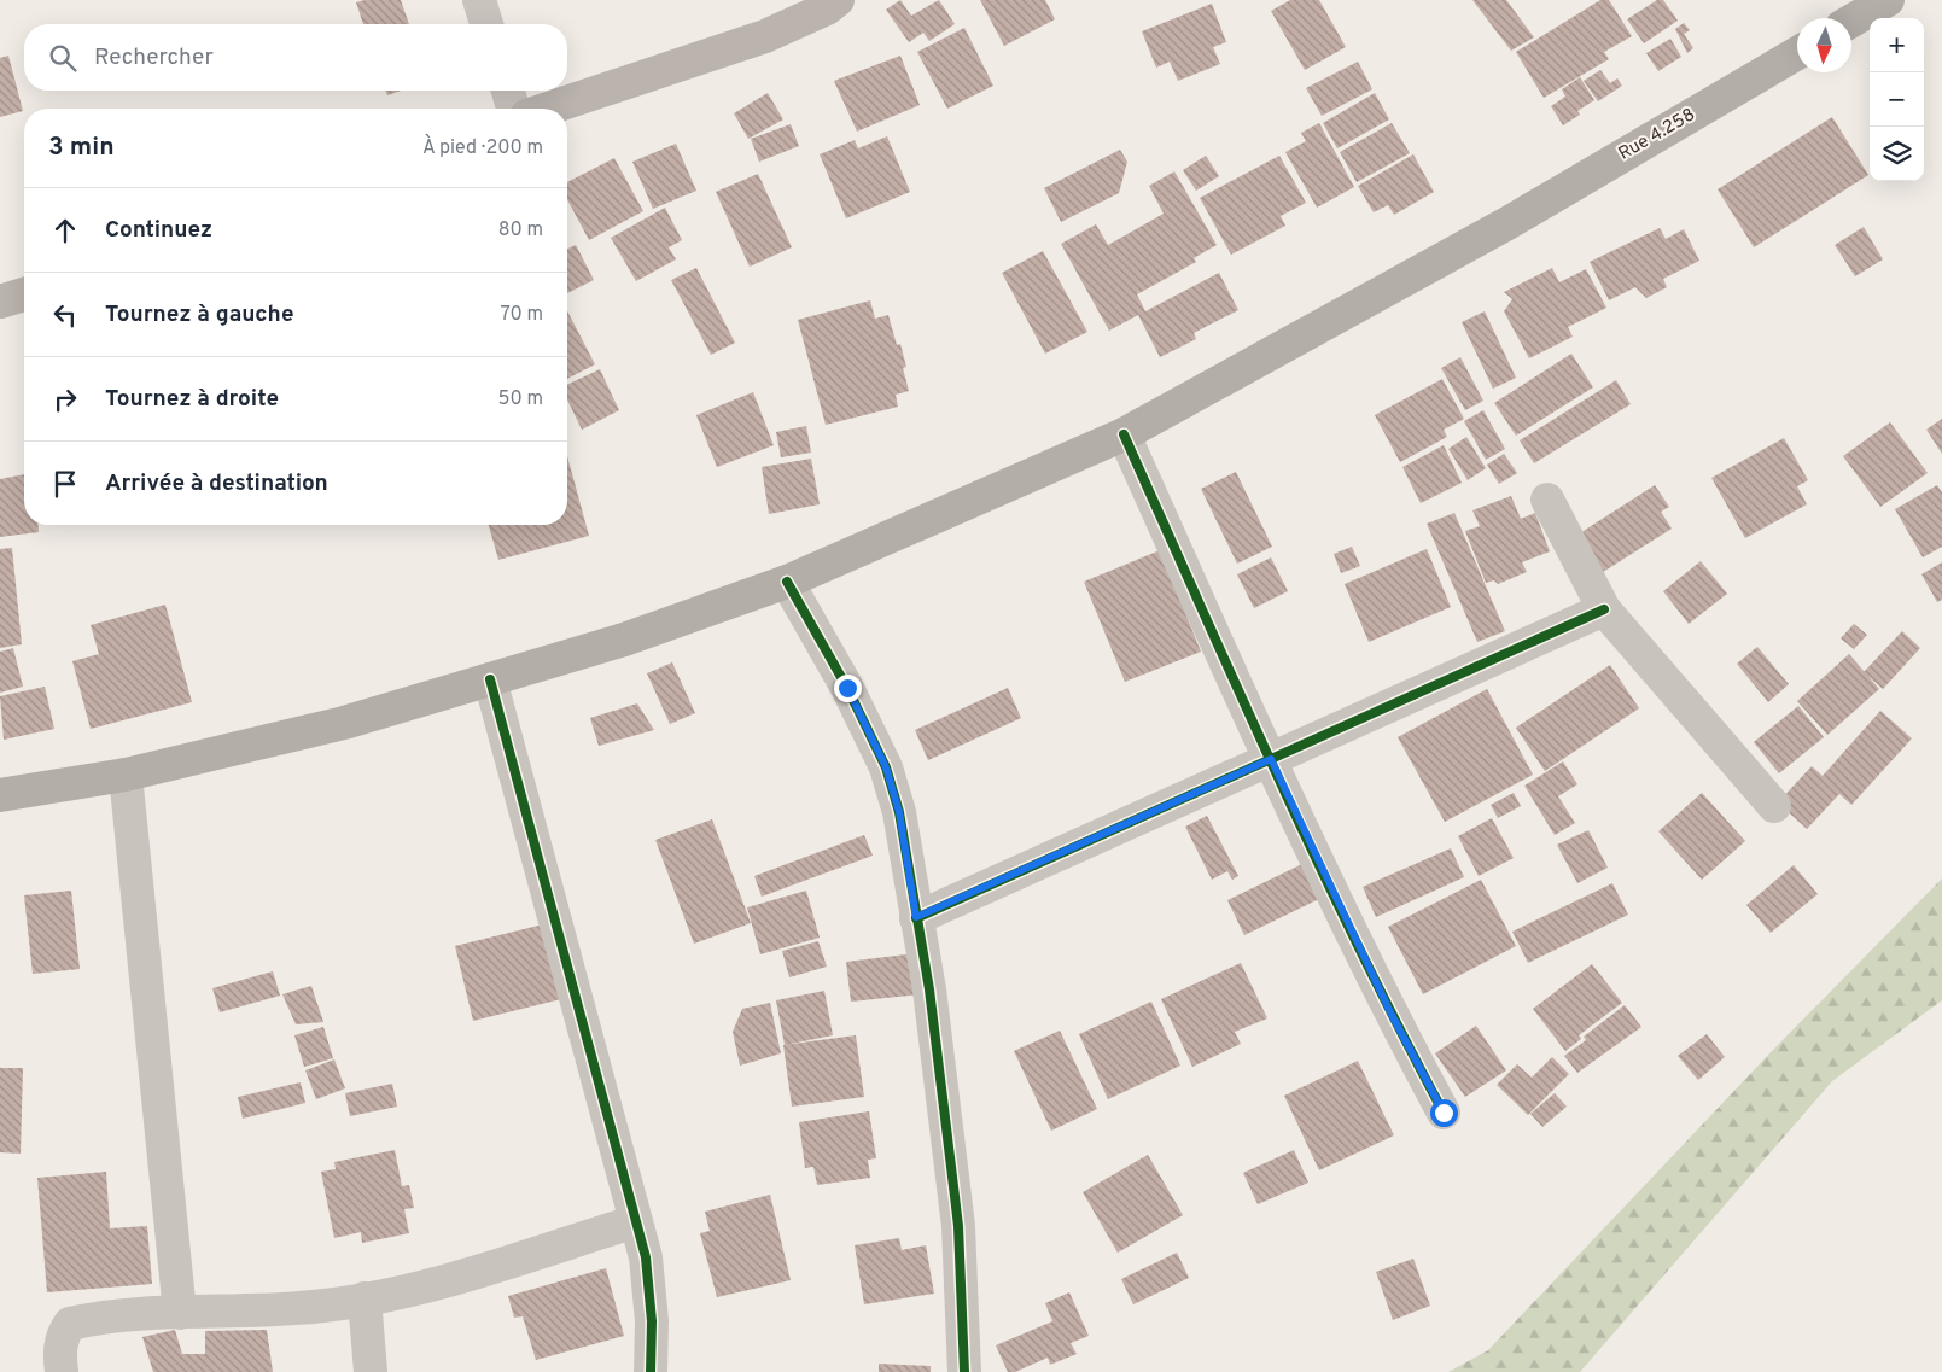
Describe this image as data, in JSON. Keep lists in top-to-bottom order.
{
  "streets": {
    "highway": ["Rue 4.258"]
  },
  "north": "bottom",
  "page": {
    "map_buttons": ["+", "−"],
    "search": "Rechercher",
    "heading": ["3 min", "À pied · 200 m"],
    "list": [
      ["Continuez", "80 m"],
      ["Tournez à gauche", "70 m"],
      ["Tournez à droite", "50 m"],
      "Arrivée à destination"
    ]
  }
}
